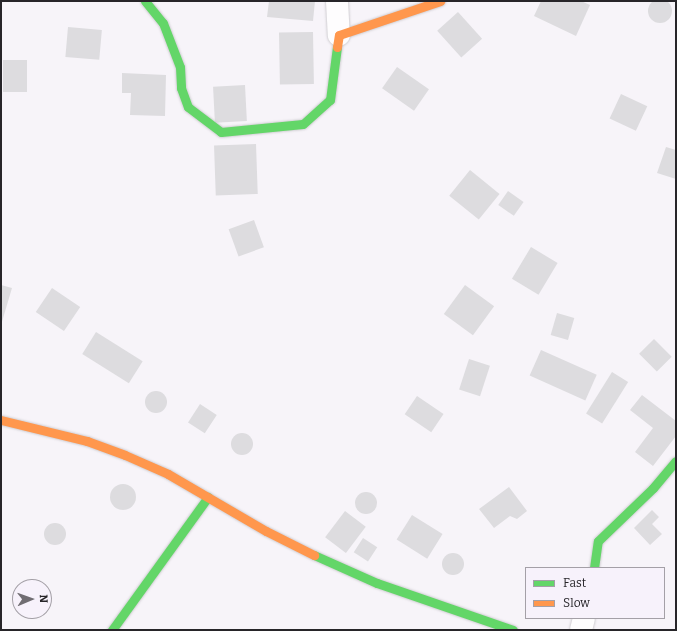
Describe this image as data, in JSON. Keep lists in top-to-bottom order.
{
  "legend": ["Fast", "Slow"],
  "north": "right"
}
